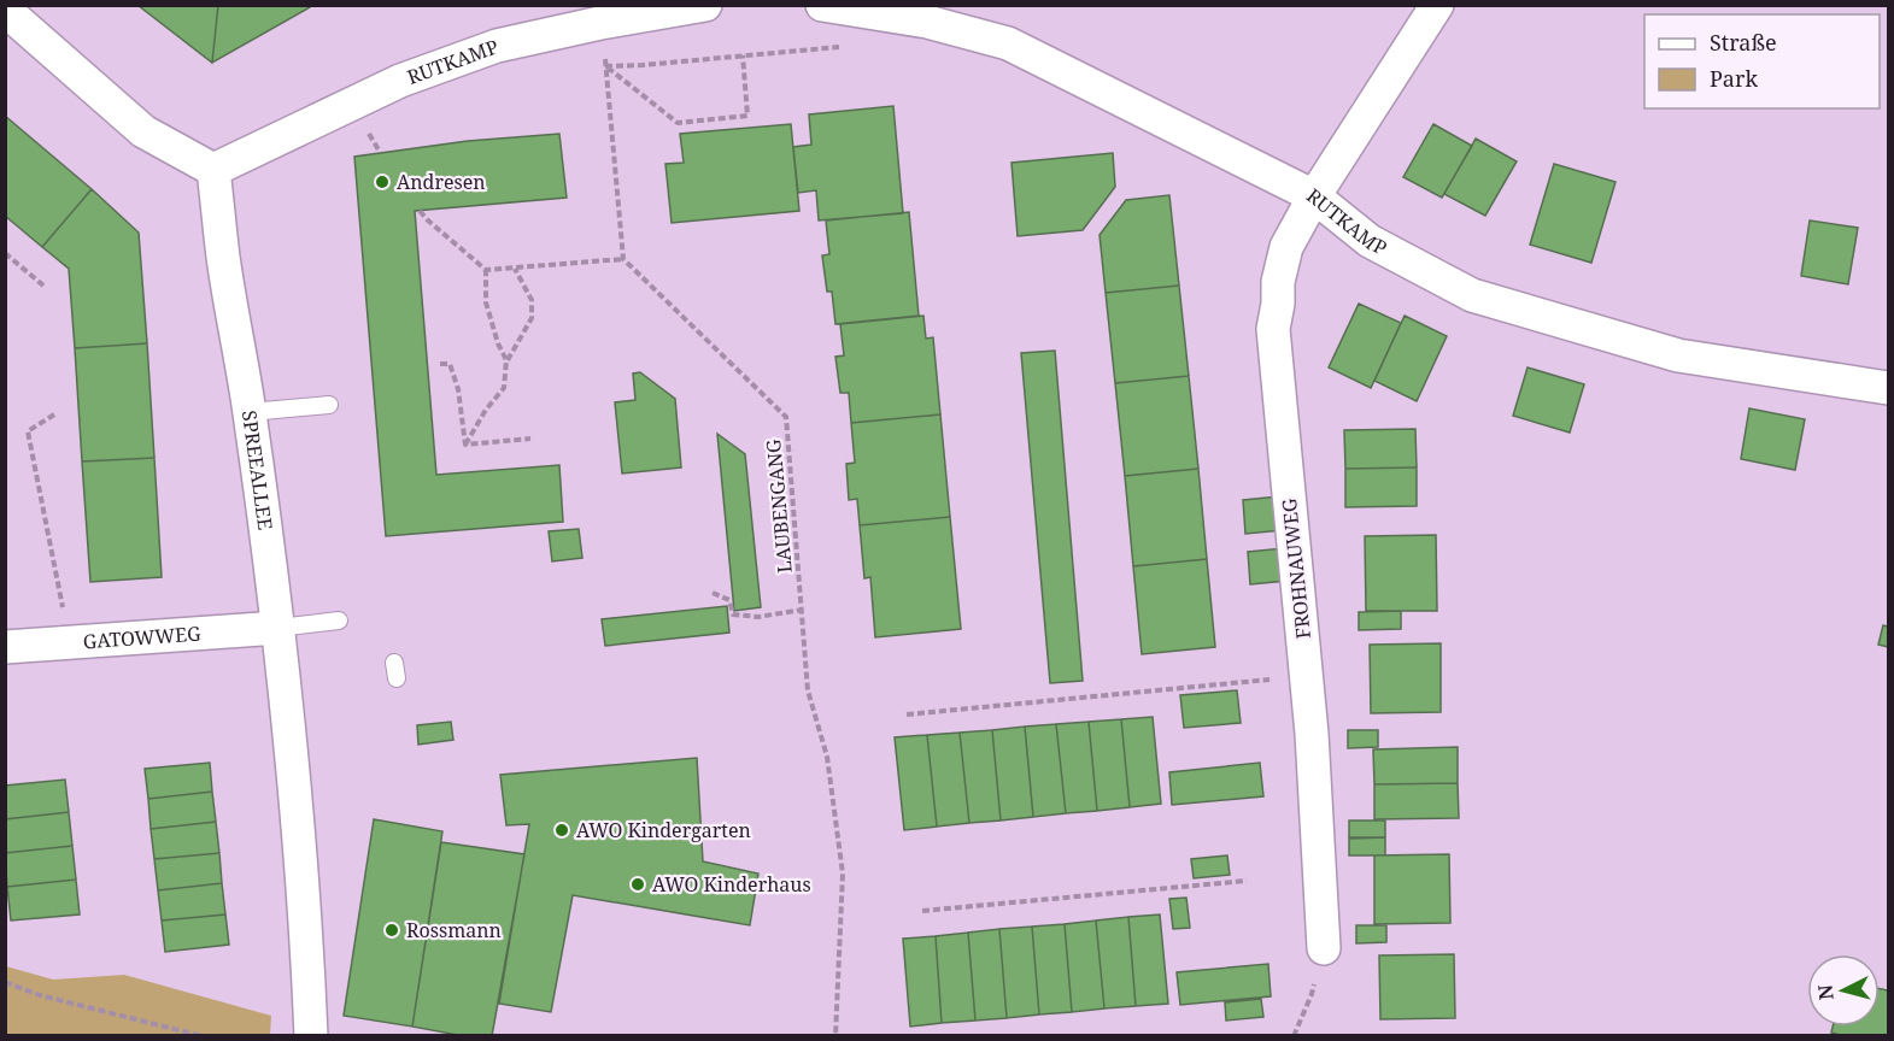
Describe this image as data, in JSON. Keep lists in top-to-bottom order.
{
  "streets": {
    "street": [
      "RUTKAMP",
      "SPREEALLEE",
      "FROHNAUWEG",
      "GATOWWEG"
    ],
    "path": ["LAUBENGANG"]
  },
  "crossings": [
    ["RUTKAMP", "SPREEALLEE"],
    ["RUTKAMP", "FROHNAUWEG"],
    ["SPREEALLEE", "GATOWWEG"]
  ],
  "places": [
    "Andresen",
    "AWO Kindergarten",
    "AWO Kinderhaus",
    "Rossmann"
  ],
  "legend": ["Straße", "Park"],
  "north": "left"
}
